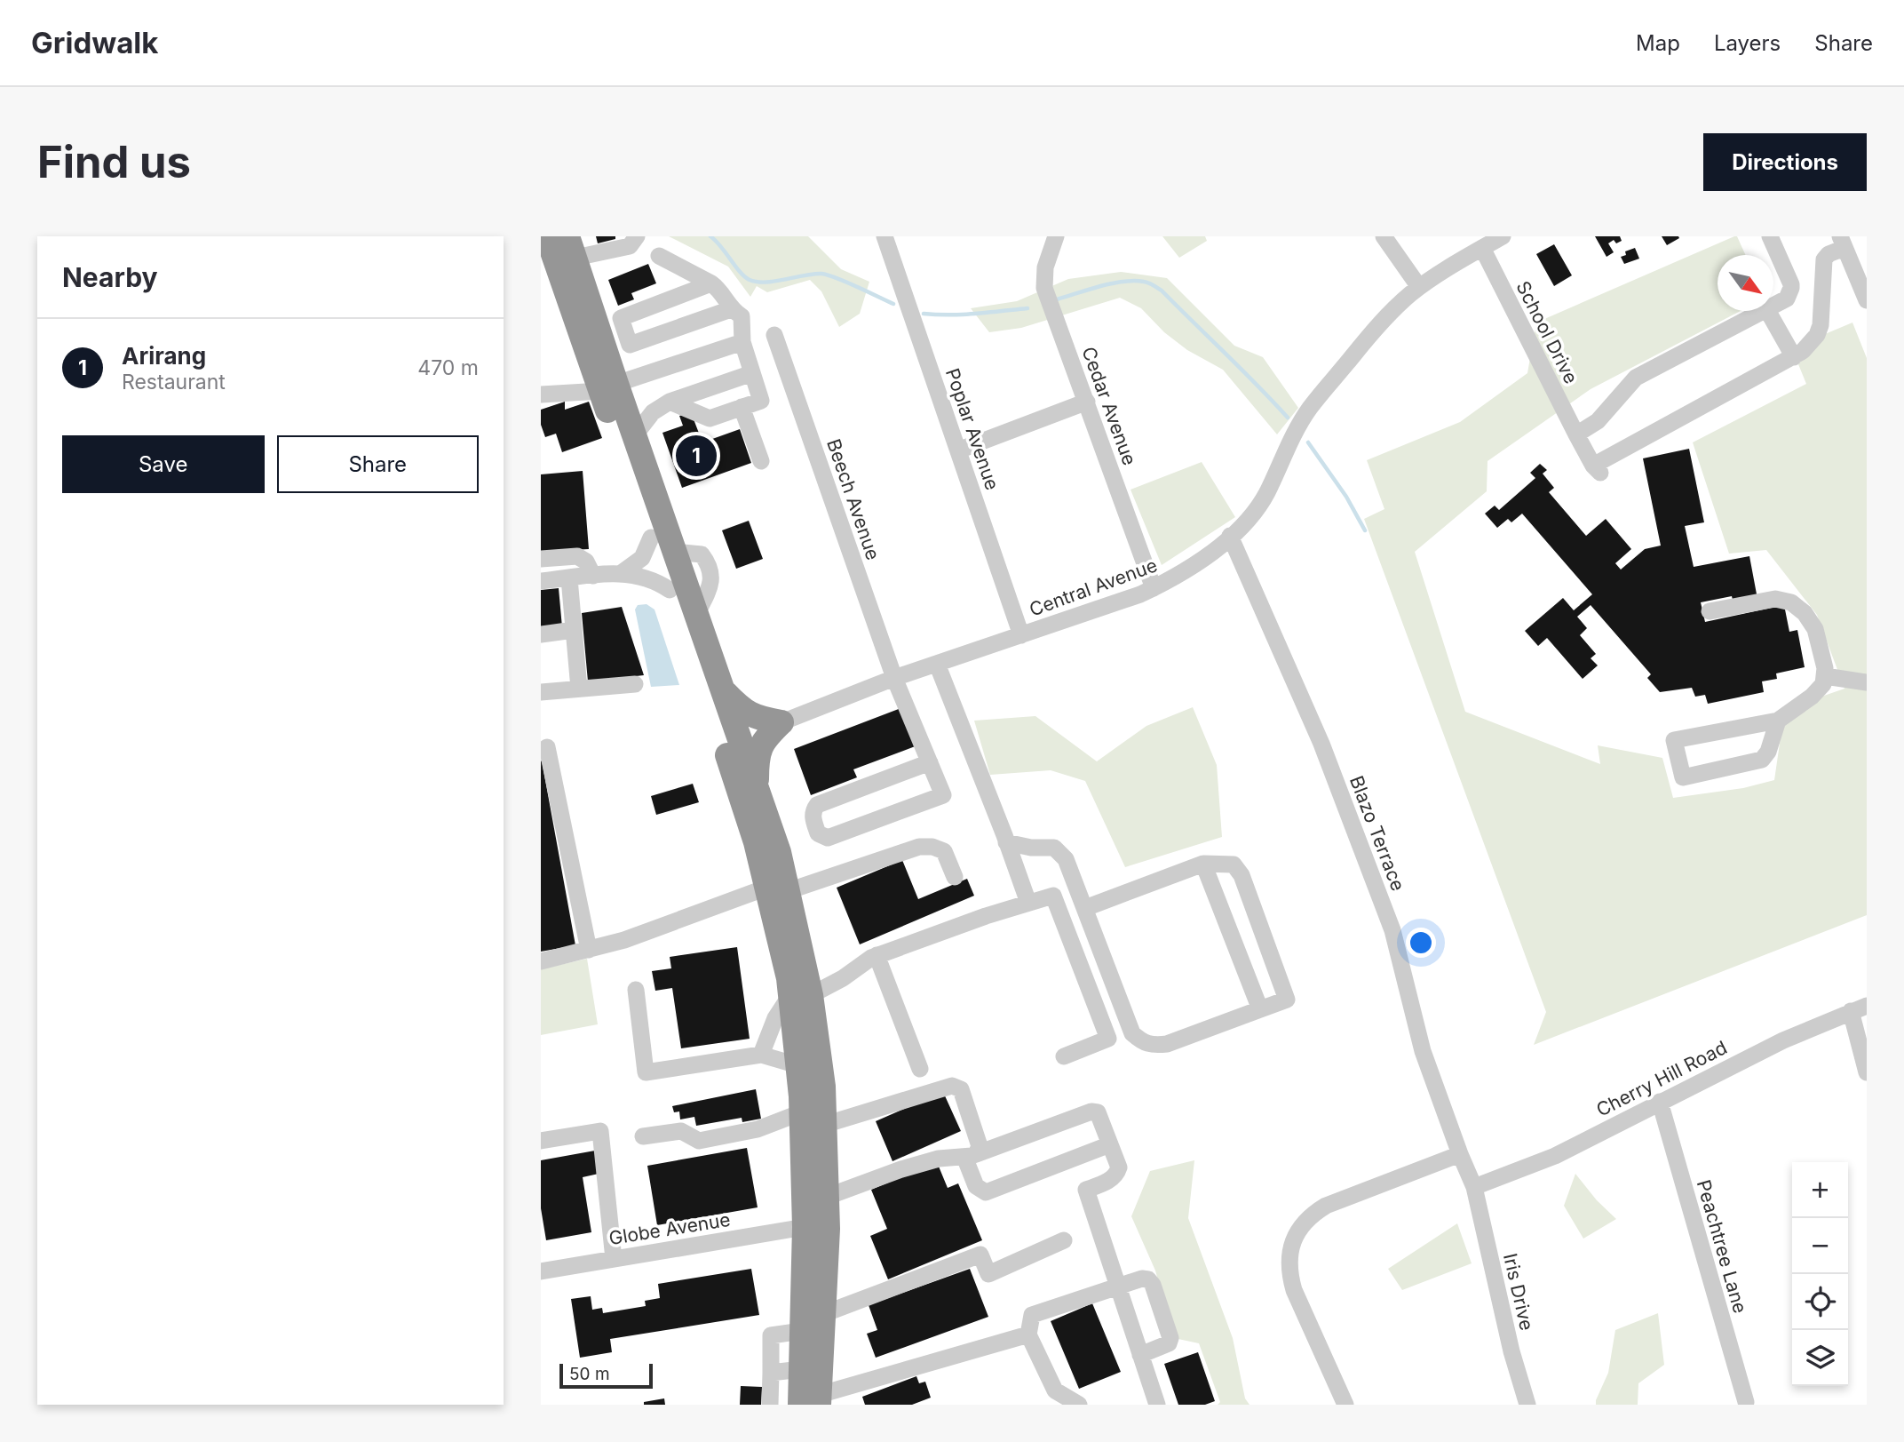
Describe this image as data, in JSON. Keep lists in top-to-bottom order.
{
  "streets": {
    "street": [
      "School Drive",
      "Cedar Avenue",
      "Poplar Avenue",
      "Beech Avenue",
      "Central Avenue",
      "Blazo Terrace",
      "Cherry Hill Road",
      "Globe Avenue",
      "Peachtree Lane",
      "Iris Drive"
    ]
  },
  "crossings": [
    ["School Drive", "Central Avenue"],
    ["Cedar Avenue", "Central Avenue"],
    ["Poplar Avenue", "Central Avenue"],
    ["Beech Avenue", "Central Avenue"],
    ["Central Avenue", "Blazo Terrace"],
    ["Blazo Terrace", "Cherry Hill Road"],
    ["Blazo Terrace", "Iris Drive"],
    ["Cherry Hill Road", "Peachtree Lane"],
    ["Cherry Hill Road", "Iris Drive"]
  ],
  "scale_bar": "50 m",
  "north": "bottom right",
  "page": {
    "header": "Gridwalk",
    "nav": ["Map", "Layers", "Share"],
    "buttons": [
      "Directions",
      ["Save", "Share"]
    ],
    "title": "Find us",
    "heading": "Nearby",
    "list": [
      {
        "mark": "1",
        "name": "Arirang",
        "note": "Restaurant",
        "value": "470 m"
      }
    ],
    "pins": "1",
    "map_buttons": ["+", "−"],
    "scale": "50 m"
  }
}
